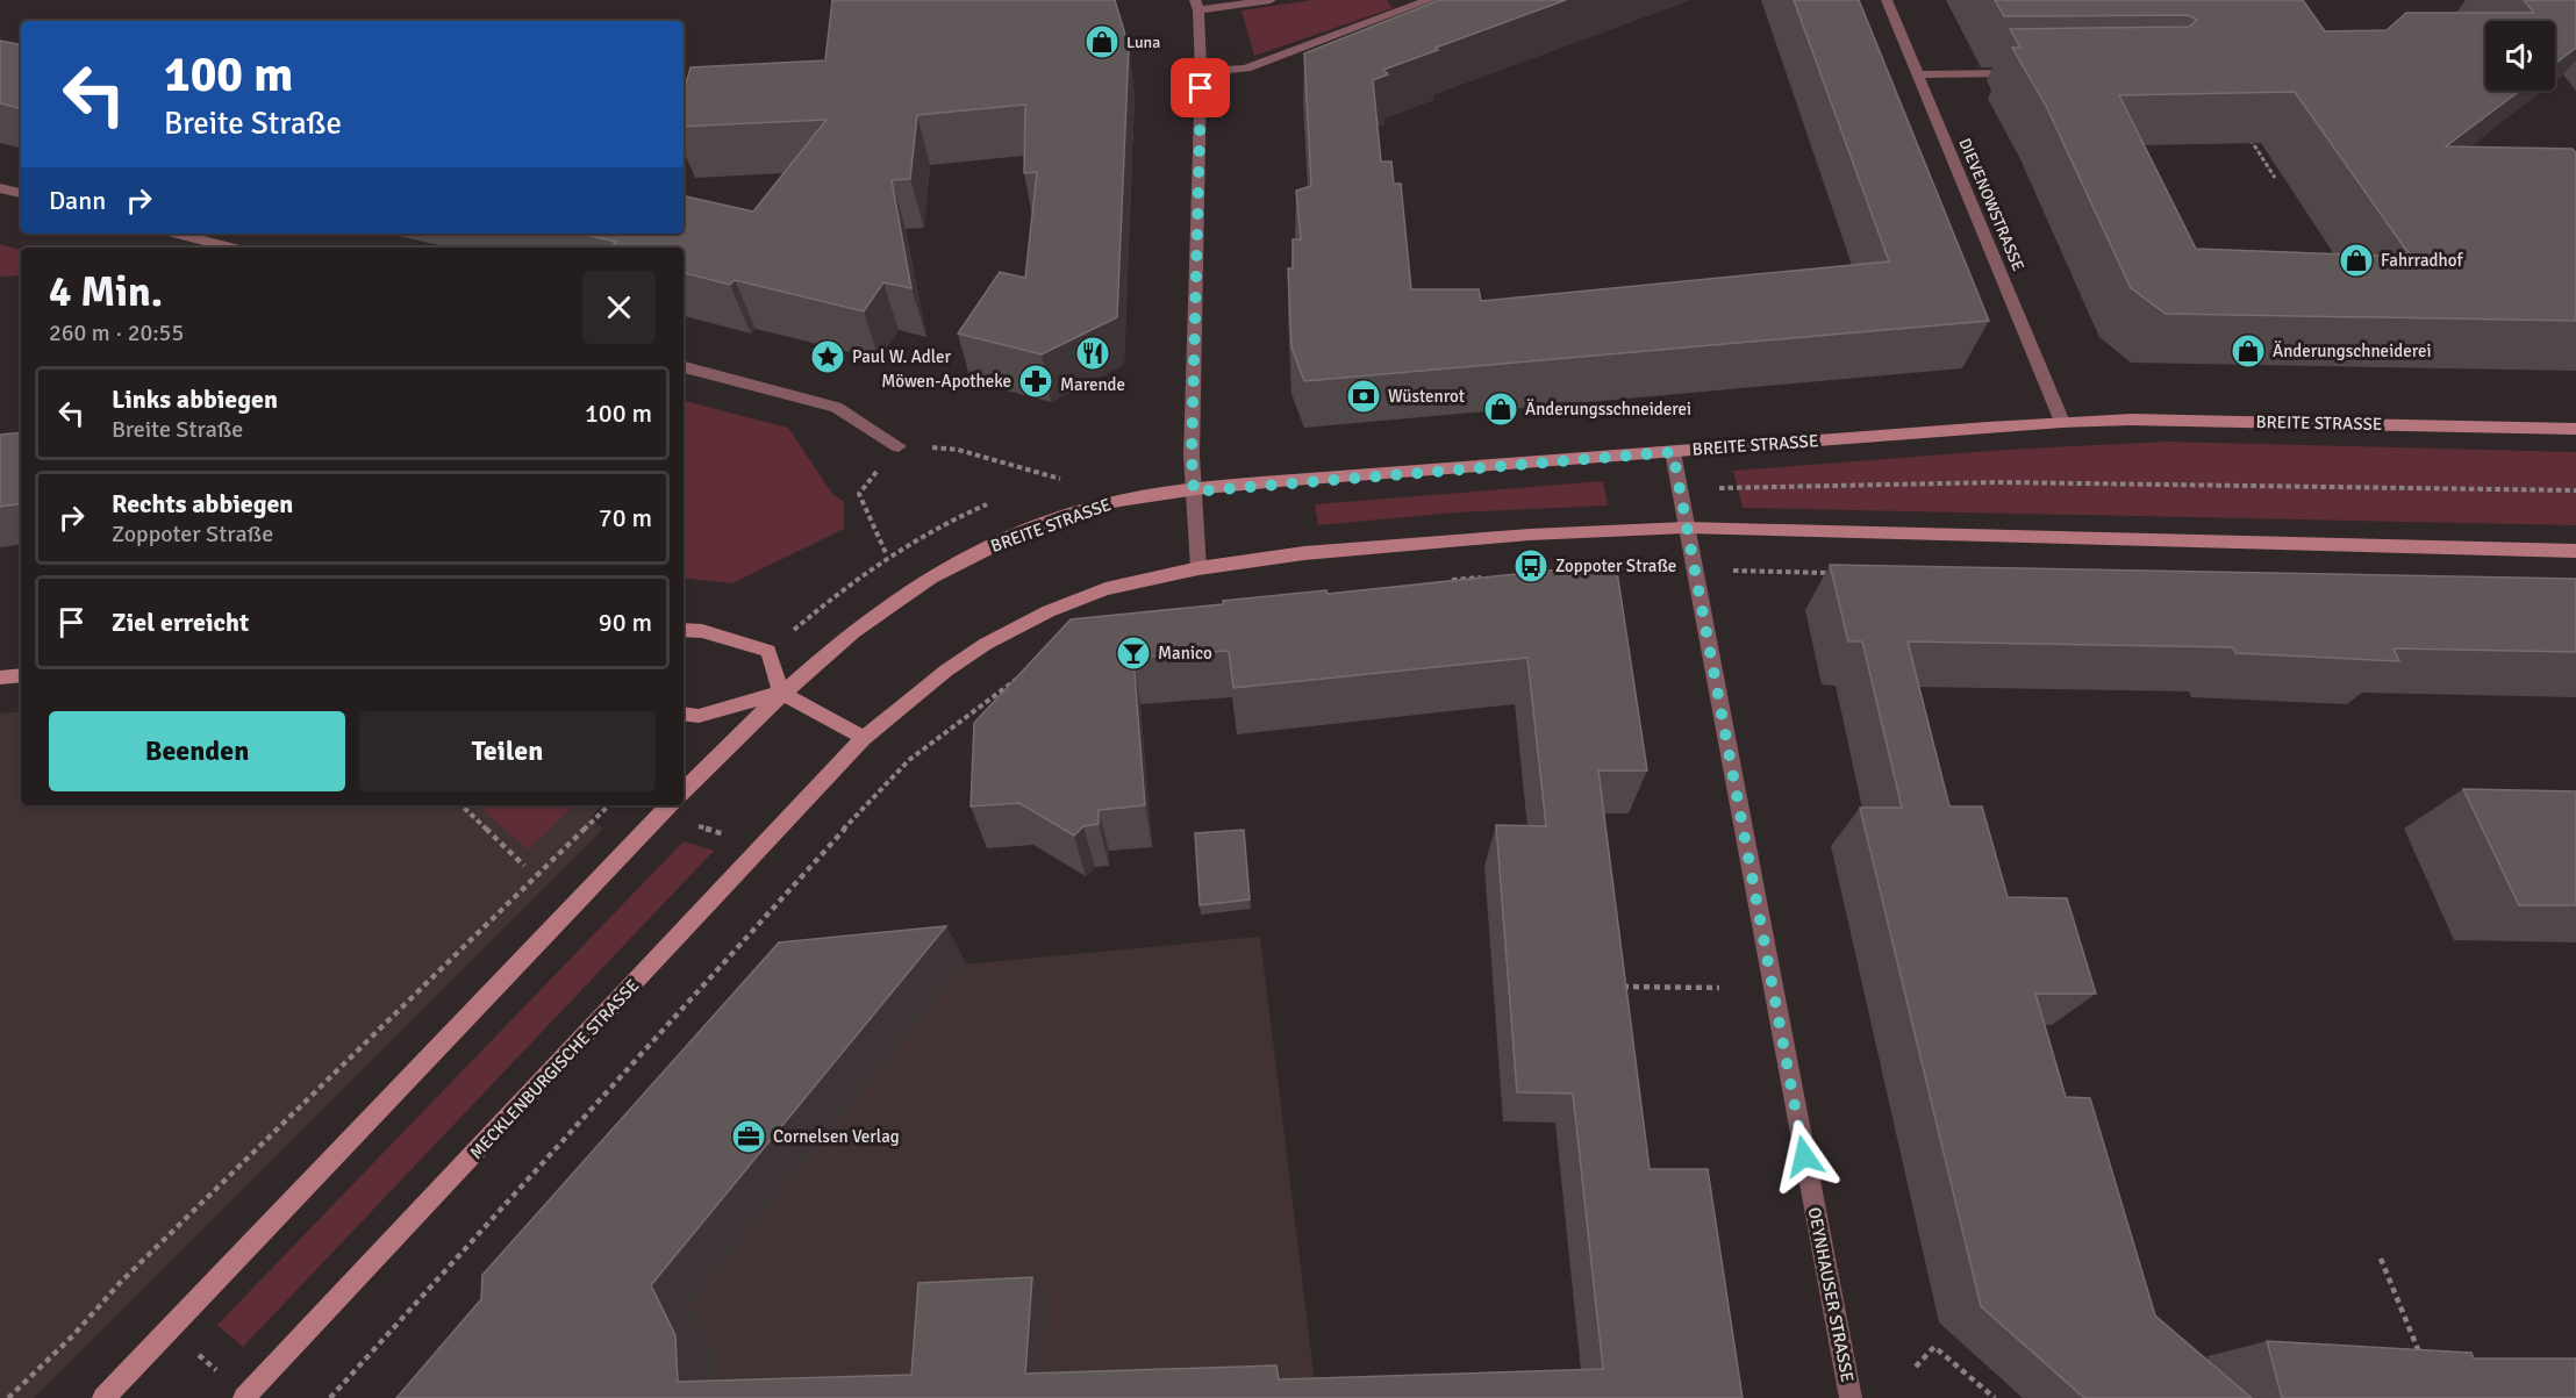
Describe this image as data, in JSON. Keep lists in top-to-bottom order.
{
  "streets": {
    "main road": ["BREITE STRASSE", "MECKLENBURGISCHE STRASSE"],
    "street": ["DIEVENOWSTRASSE", "OEYNHAUSER STRASSE"]
  },
  "crossings": [
    ["DIEVENOWSTRASSE", "BREITE STRASSE"],
    ["BREITE STRASSE", "OEYNHAUSER STRASSE"]
  ],
  "places": {
    "shop": [
      "Luna",
      "Fahrradhof",
      "Änderungschneiderei",
      "Änderungsschneiderei"
    ],
    "restaurant": ["Marende"],
    "place": ["Paul W. Adler"],
    "pharmacy": ["Möwen-Apotheke"],
    "bank": ["Wüstenrot"],
    "bus stop": ["Zoppoter Straße"],
    "bar": ["Manico"],
    "office": ["Cornelsen Verlag"]
  },
  "page": {
    "turn": ["100 m", "Breite Straße"],
    "then": "Dann",
    "heading": ["4 Min.", "260 m · 20:55"],
    "list": [
      {
        "name": "Links abbiegen",
        "note": "Breite Straße",
        "value": "100 m"
      },
      {
        "name": "Rechts abbiegen",
        "note": "Zoppoter Straße",
        "value": "70 m"
      },
      {
        "name": "Ziel erreicht",
        "value": "90 m"
      }
    ],
    "buttons": ["Beenden", "Teilen"]
  }
}
